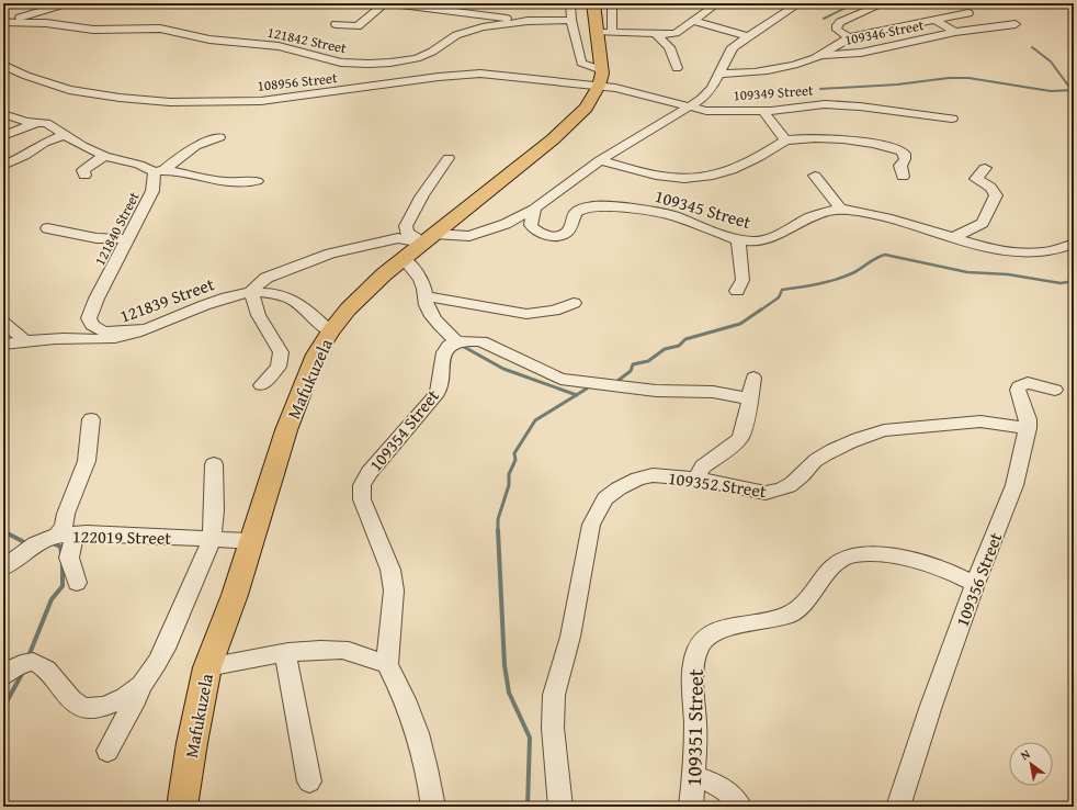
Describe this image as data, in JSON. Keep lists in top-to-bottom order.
{
  "streets": {
    "main road": ["Mafukuzela"],
    "street": [
      "109346 Street",
      "121842 Street",
      "108956 Street",
      "109349 Street",
      "109345 Street",
      "121840 Street",
      "121839 Street",
      "109354 Street",
      "109352 Street",
      "122019 Street",
      "109356 Street",
      "109351 Street"
    ]
  },
  "crossings": [
    ["108956 Street", "109349 Street"],
    ["108956 Street", "Mafukuzela"],
    ["109349 Street", "Mafukuzela"],
    ["121840 Street", "121839 Street"],
    ["121839 Street", "Mafukuzela"],
    ["Mafukuzela", "122019 Street"],
    ["109352 Street", "109356 Street"],
    ["109356 Street", "109351 Street"]
  ],
  "north": "top left"
}
